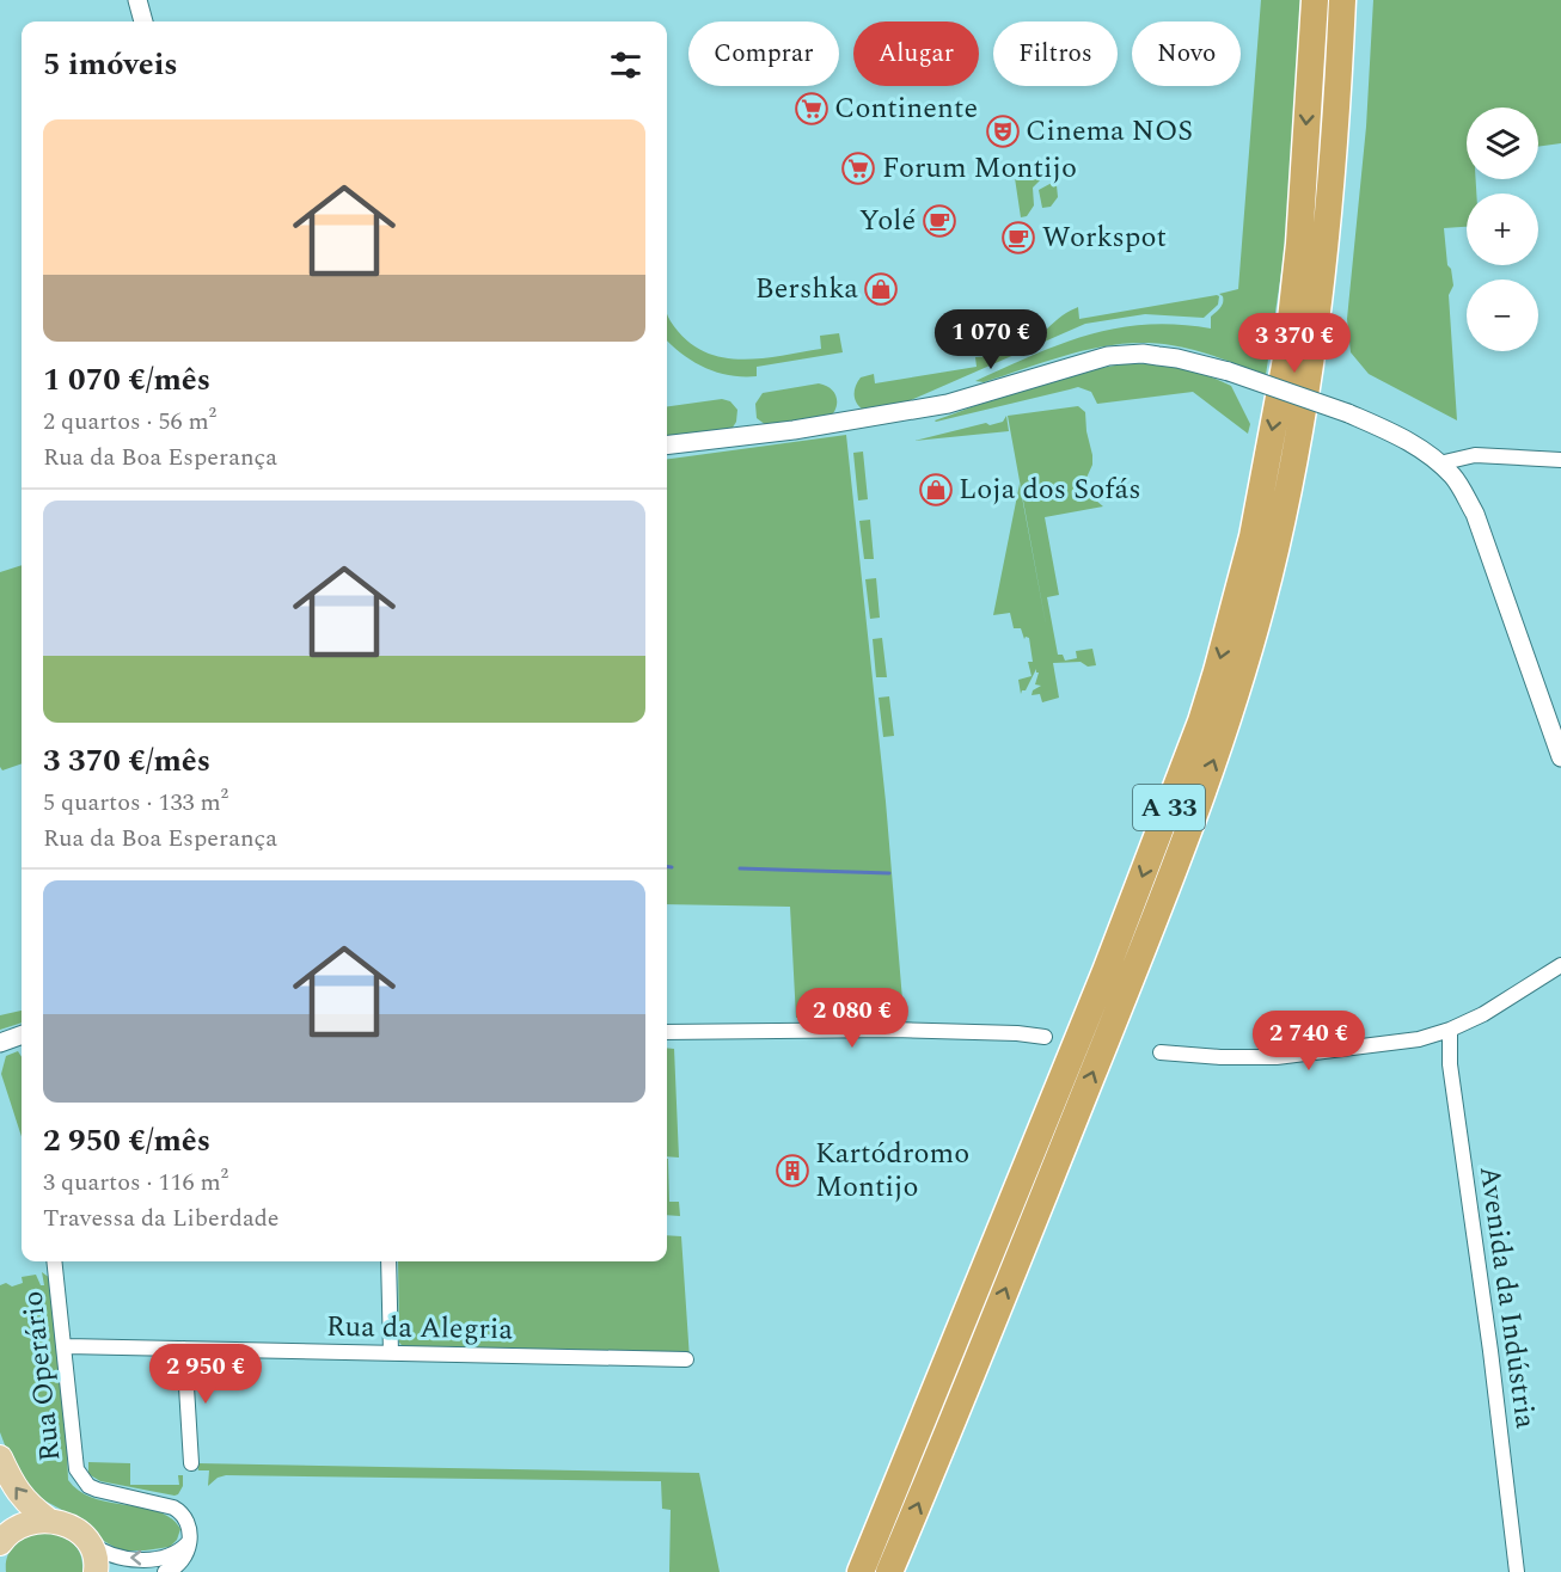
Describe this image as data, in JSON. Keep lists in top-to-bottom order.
{
  "streets": {
    "highway": ["A 33"],
    "street": ["Avenida da Indústria", "Rua da Alegria", "Rua Operário"]
  },
  "crossings": [
    ["Rua da Alegria", "Rua Operário"]
  ],
  "places": {
    "supermarket": ["Continente", "Forum Montijo"],
    "theatre": ["Cinema NOS"],
    "cafe": ["Yolé", "Workspot"],
    "shop": ["Bershka", "Loja dos Sofás"],
    "building": ["Kartódromo Montijo"]
  },
  "page": {
    "chip": [
      "Comprar",
      "Alugar",
      "Filtros",
      "Novo"
    ],
    "heading": "5 imóveis",
    "map_buttons": ["+", "−"],
    "list": [
      {
        "name": "1 070 €/mês",
        "note": "2 quartos · 56 m² · Rua da Boa Esperança"
      },
      {
        "name": "3 370 €/mês",
        "note": "5 quartos · 133 m² · Rua da Boa Esperança"
      },
      {
        "name": "2 950 €/mês",
        "note": "3 quartos · 116 m² · Travessa da Liberdade"
      }
    ],
    "price": [
      "1 070 €",
      "3 370 €",
      "2 080 €",
      "2 740 €",
      "2 950 €"
    ]
  }
}
